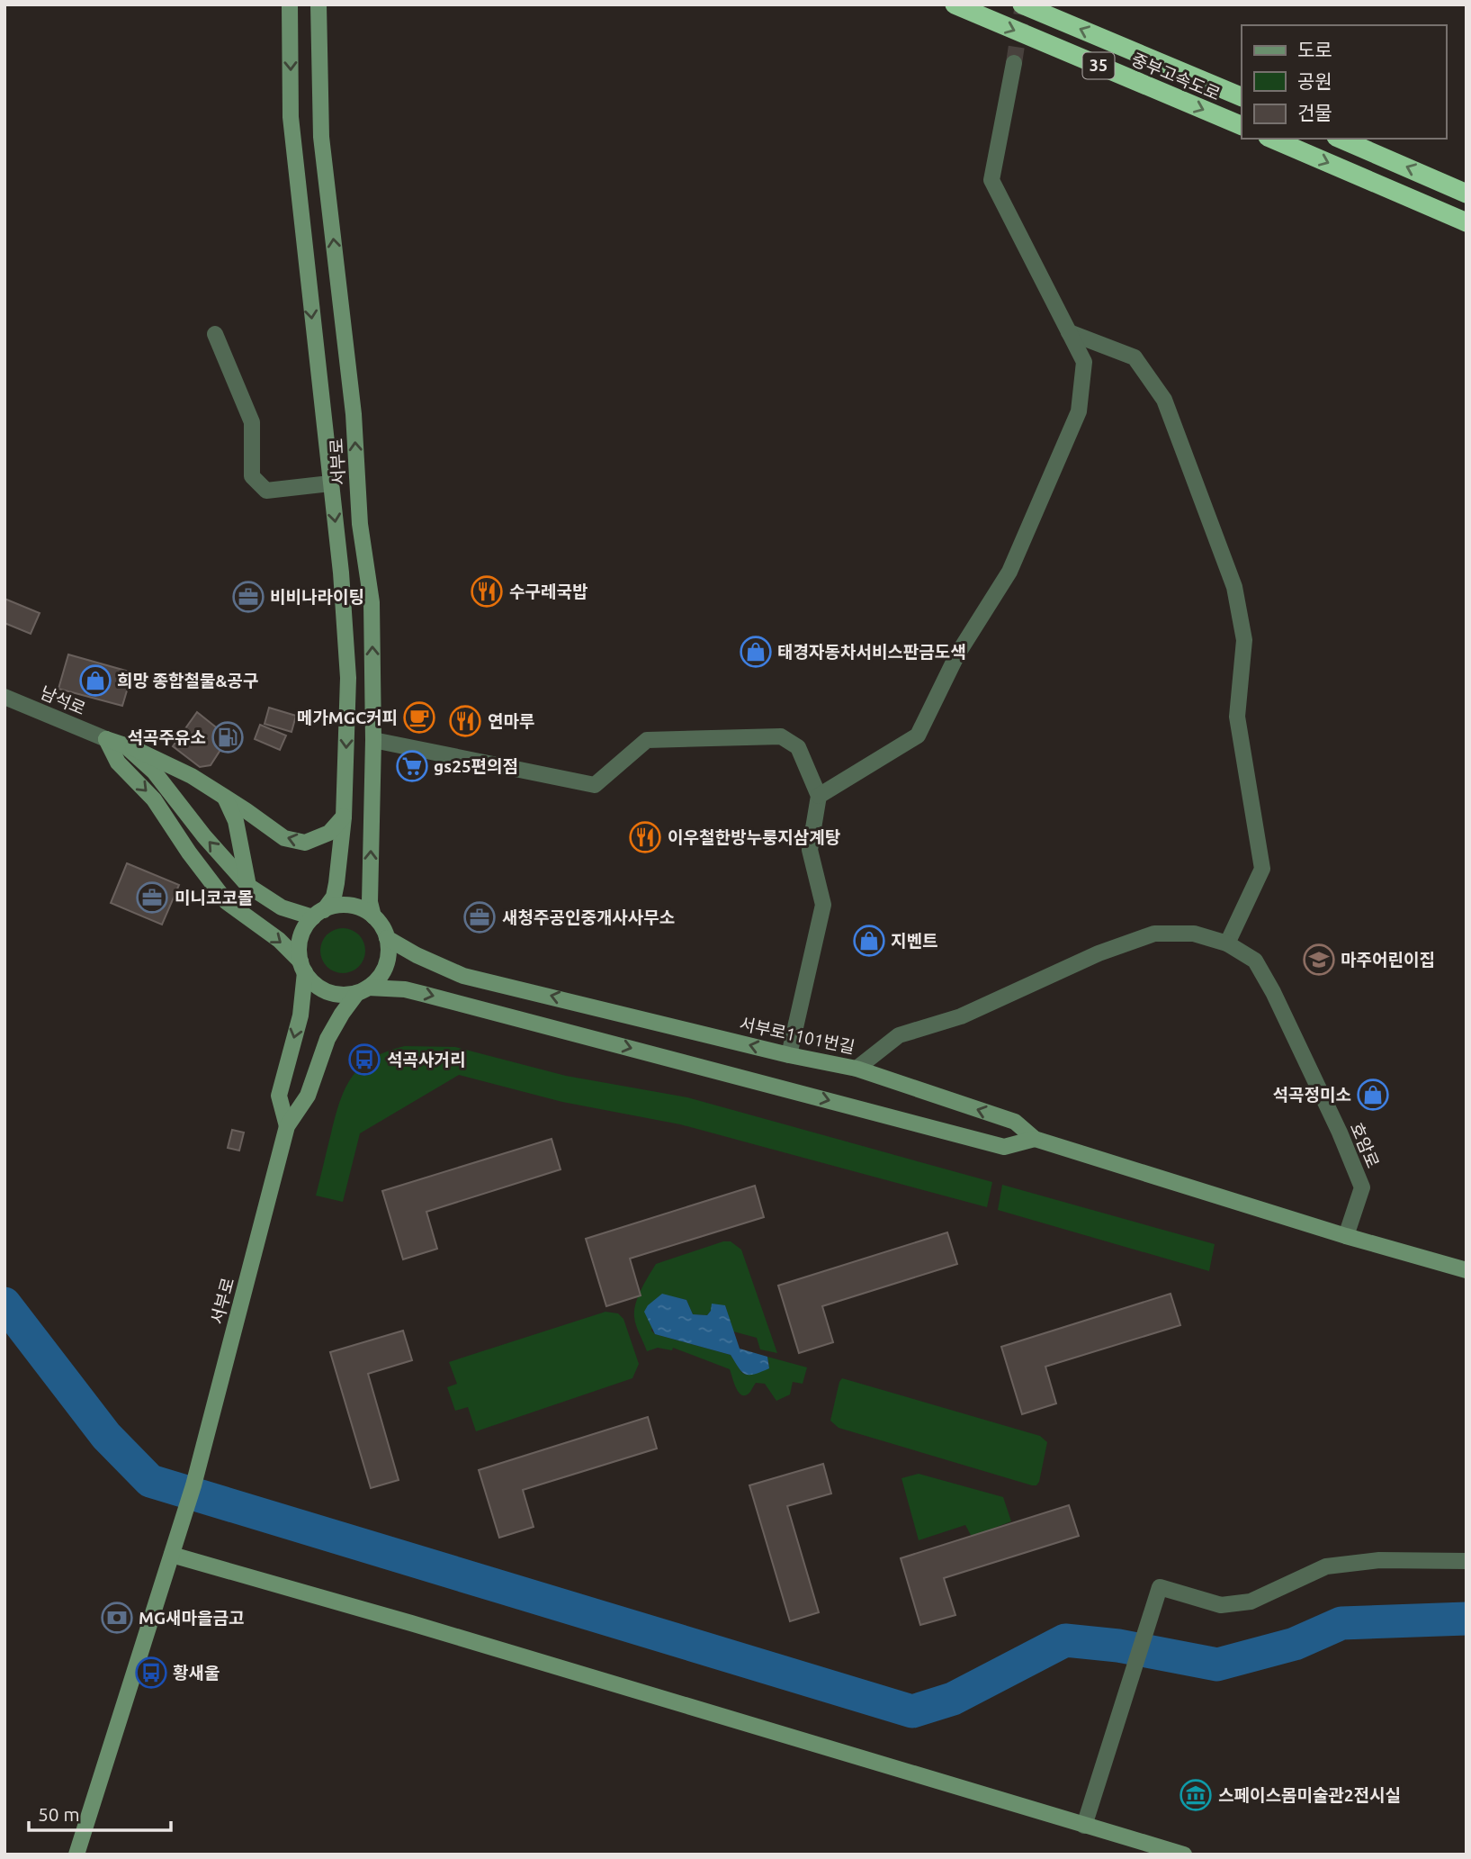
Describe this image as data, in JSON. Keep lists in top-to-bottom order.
{
  "streets": {
    "highway": ["35", "중부고속도로"],
    "street": [
      "서부로",
      "남석로",
      "서부로1101번길",
      "호암로"
    ]
  },
  "crossings": [
    ["서부로", "서부로1101번길"],
    ["서부로1101번길", "호암로"]
  ],
  "places": {
    "restaurant": ["수구레국밥", "연마루", "이우철한방누룽지삼계탕"],
    "office": ["비비나라이팅", "미니코코몰", "새청주공인중개사사무소"],
    "shop": [
      "태경자동차서비스판금도색",
      "희망 종합철물&공구",
      "지벤트",
      "석곡정미소"
    ],
    "cafe": ["메가MGC커피"],
    "fuel station": ["석곡주유소"],
    "supermarket": ["gs25편의점"],
    "school or university": ["마주어린이집"],
    "bus stop": ["석곡사거리", "황새울"],
    "bank": ["MG새마을금고"],
    "museum": ["스페이스몸미술관2전시실"]
  },
  "legend": ["도로", "공원", "건물"],
  "scale_bar": "50 m"
}
